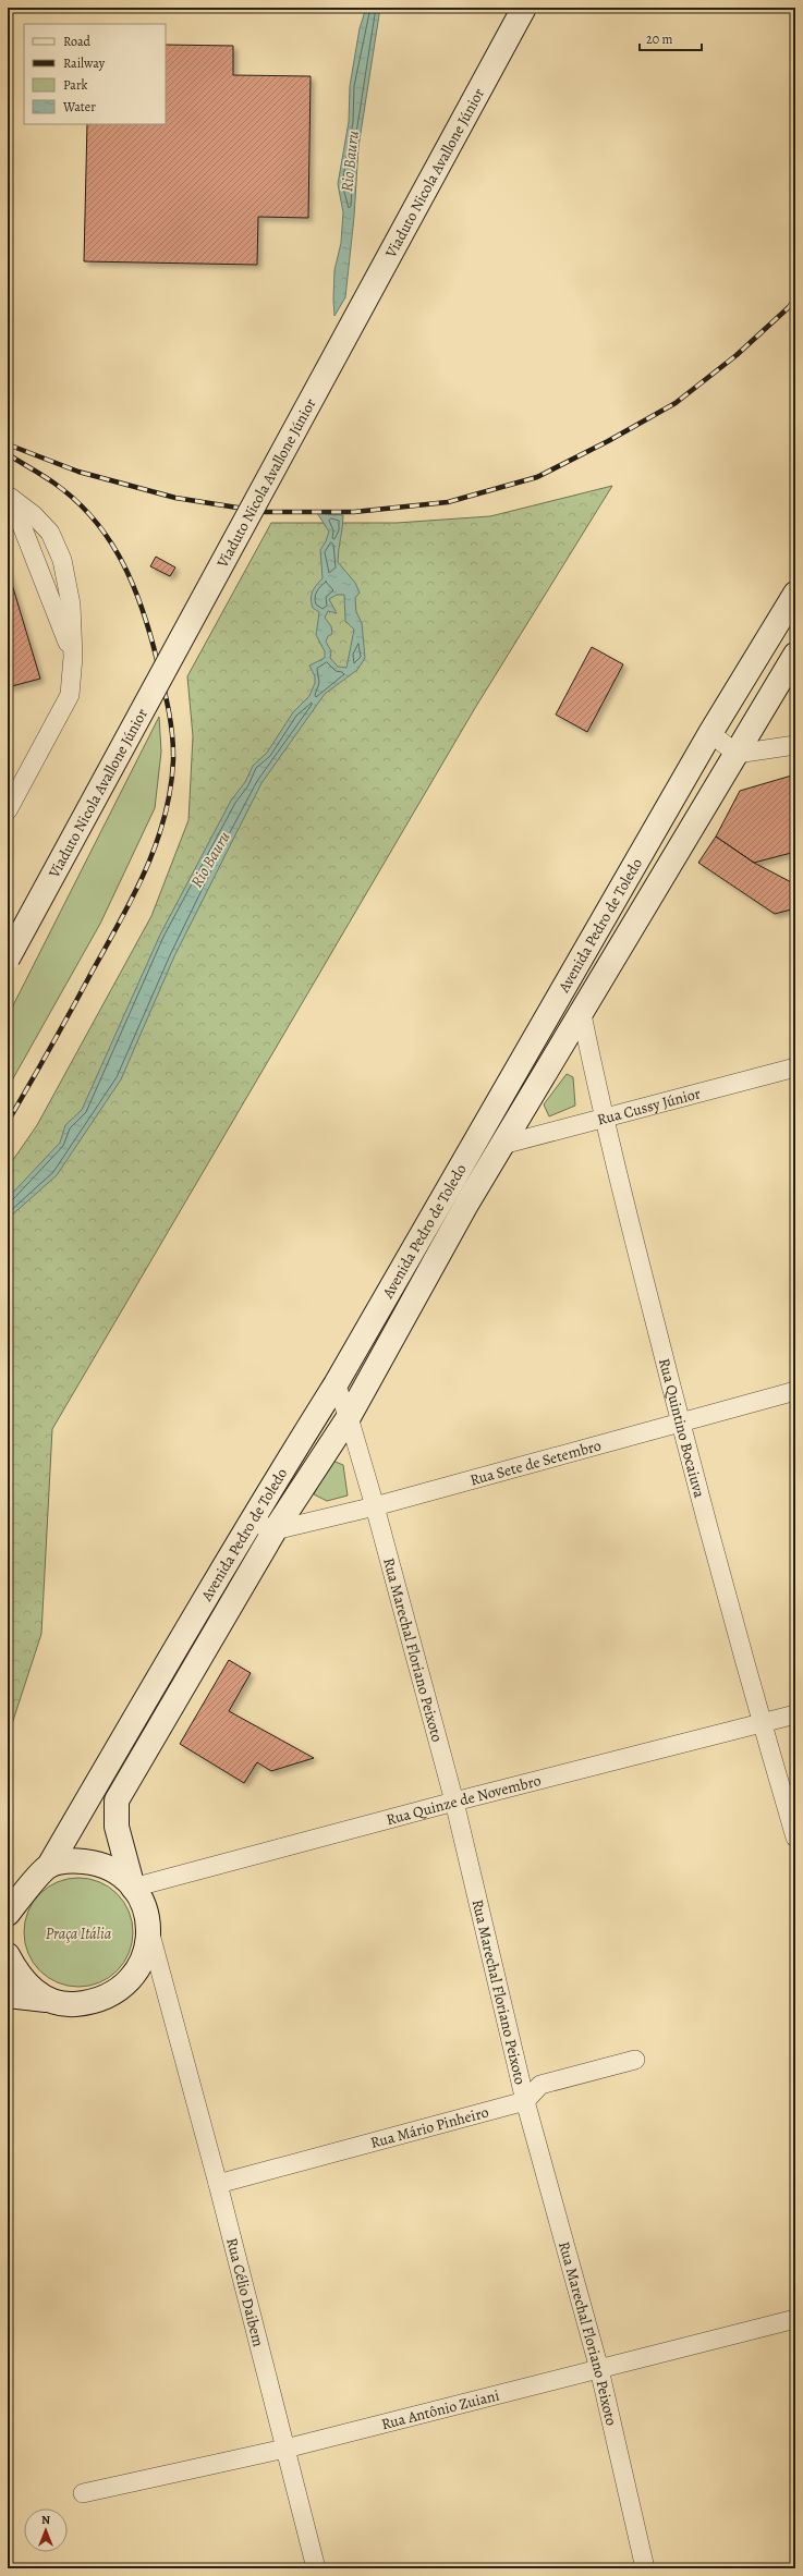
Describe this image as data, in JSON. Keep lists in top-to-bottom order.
{
  "streets": {
    "main road": ["Viaduto Nicola Avallone Júnior", "Avenida Pedro de Toledo"],
    "street": [
      "Rua Cussy Júnior",
      "Rua Quintino Bocaiuva",
      "Rua Sete de Setembro",
      "Rua Marechal Floriano Peixoto",
      "Rua Quinze de Novembro",
      "Rua Mário Pinheiro",
      "Rua Célio Daibem",
      "Rua Antônio Zuiani"
    ]
  },
  "crossings": [
    ["Avenida Pedro de Toledo", "Rua Cussy Júnior"],
    ["Avenida Pedro de Toledo", "Rua Quintino Bocaiuva"],
    ["Avenida Pedro de Toledo", "Rua Sete de Setembro"],
    ["Avenida Pedro de Toledo", "Rua Marechal Floriano Peixoto"],
    ["Avenida Pedro de Toledo", "Rua Quinze de Novembro"],
    ["Rua Cussy Júnior", "Rua Quintino Bocaiuva"],
    ["Rua Quintino Bocaiuva", "Rua Sete de Setembro"],
    ["Rua Quintino Bocaiuva", "Rua Quinze de Novembro"],
    ["Rua Sete de Setembro", "Rua Marechal Floriano Peixoto"],
    ["Rua Marechal Floriano Peixoto", "Rua Quinze de Novembro"],
    ["Rua Marechal Floriano Peixoto", "Rua Mário Pinheiro"],
    ["Rua Marechal Floriano Peixoto", "Rua Antônio Zuiani"],
    ["Rua Mário Pinheiro", "Rua Célio Daibem"],
    ["Rua Célio Daibem", "Rua Antônio Zuiani"]
  ],
  "water": ["Rio Bauru"],
  "parks": ["Praça Itália"],
  "legend": [
    "Road",
    "Railway",
    "Park",
    "Water"
  ],
  "scale_bar": "20 m",
  "north": "top"
}
